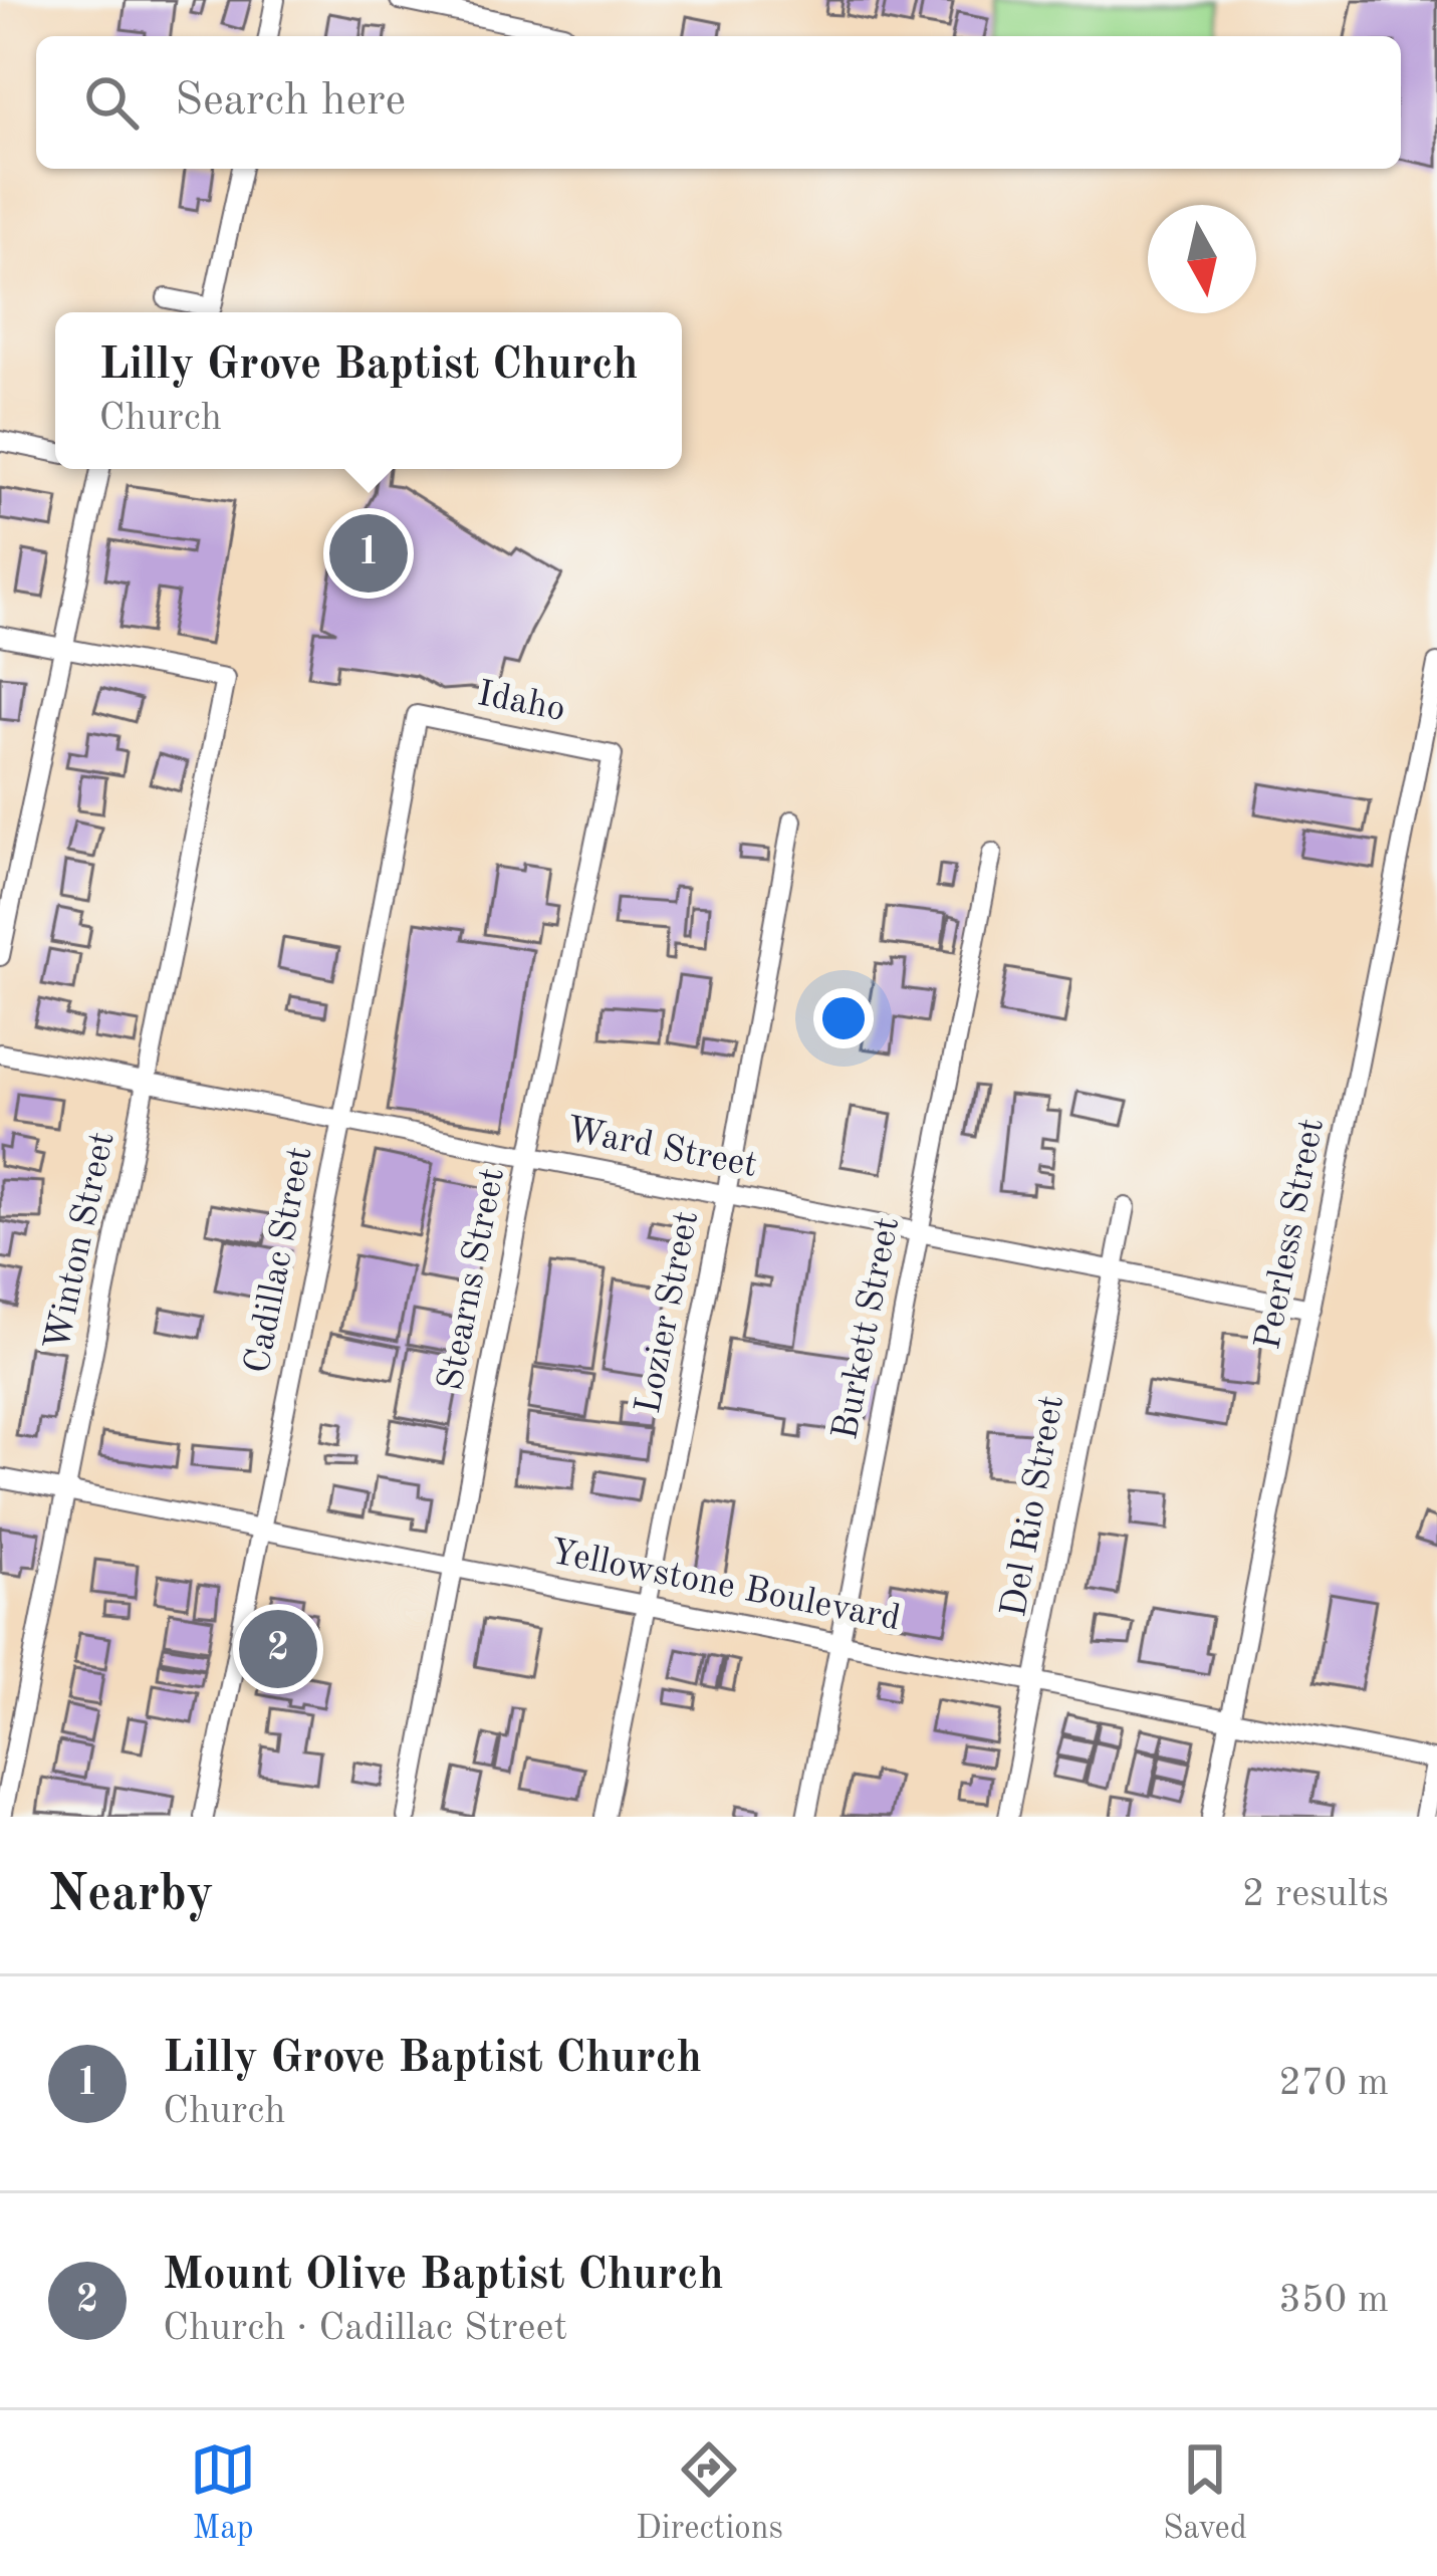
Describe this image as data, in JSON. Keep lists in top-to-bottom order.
{
  "streets": {
    "street": [
      "Idaho",
      "Ward Street",
      "Peerless Street",
      "Winton Street",
      "Cadillac Street",
      "Stearns Street",
      "Lozier Street",
      "Burkett Street",
      "Del Rio Street",
      "Yellowstone Boulevard"
    ]
  },
  "crossings": [
    ["Idaho", "Cadillac Street"],
    ["Idaho", "Stearns Street"],
    ["Ward Street", "Peerless Street"],
    ["Ward Street", "Winton Street"],
    ["Ward Street", "Cadillac Street"],
    ["Ward Street", "Stearns Street"],
    ["Ward Street", "Lozier Street"],
    ["Ward Street", "Burkett Street"],
    ["Ward Street", "Del Rio Street"],
    ["Peerless Street", "Yellowstone Boulevard"],
    ["Winton Street", "Yellowstone Boulevard"],
    ["Cadillac Street", "Yellowstone Boulevard"],
    ["Stearns Street", "Yellowstone Boulevard"],
    ["Lozier Street", "Yellowstone Boulevard"],
    ["Burkett Street", "Yellowstone Boulevard"],
    ["Del Rio Street", "Yellowstone Boulevard"]
  ],
  "north": "bottom",
  "page": {
    "search": "Search here",
    "popup": ["Lilly Grove Baptist Church", "Church"],
    "pins": ["1", "2"],
    "heading": ["Nearby", "2 results"],
    "list": [
      {
        "mark": "1",
        "name": "Lilly Grove Baptist Church",
        "note": "Church",
        "value": "270 m"
      },
      {
        "mark": "2",
        "name": "Mount Olive Baptist Church",
        "note": "Church · Cadillac Street",
        "value": "350 m"
      }
    ],
    "nav": ["Map", "Directions", "Saved"]
  }
}
